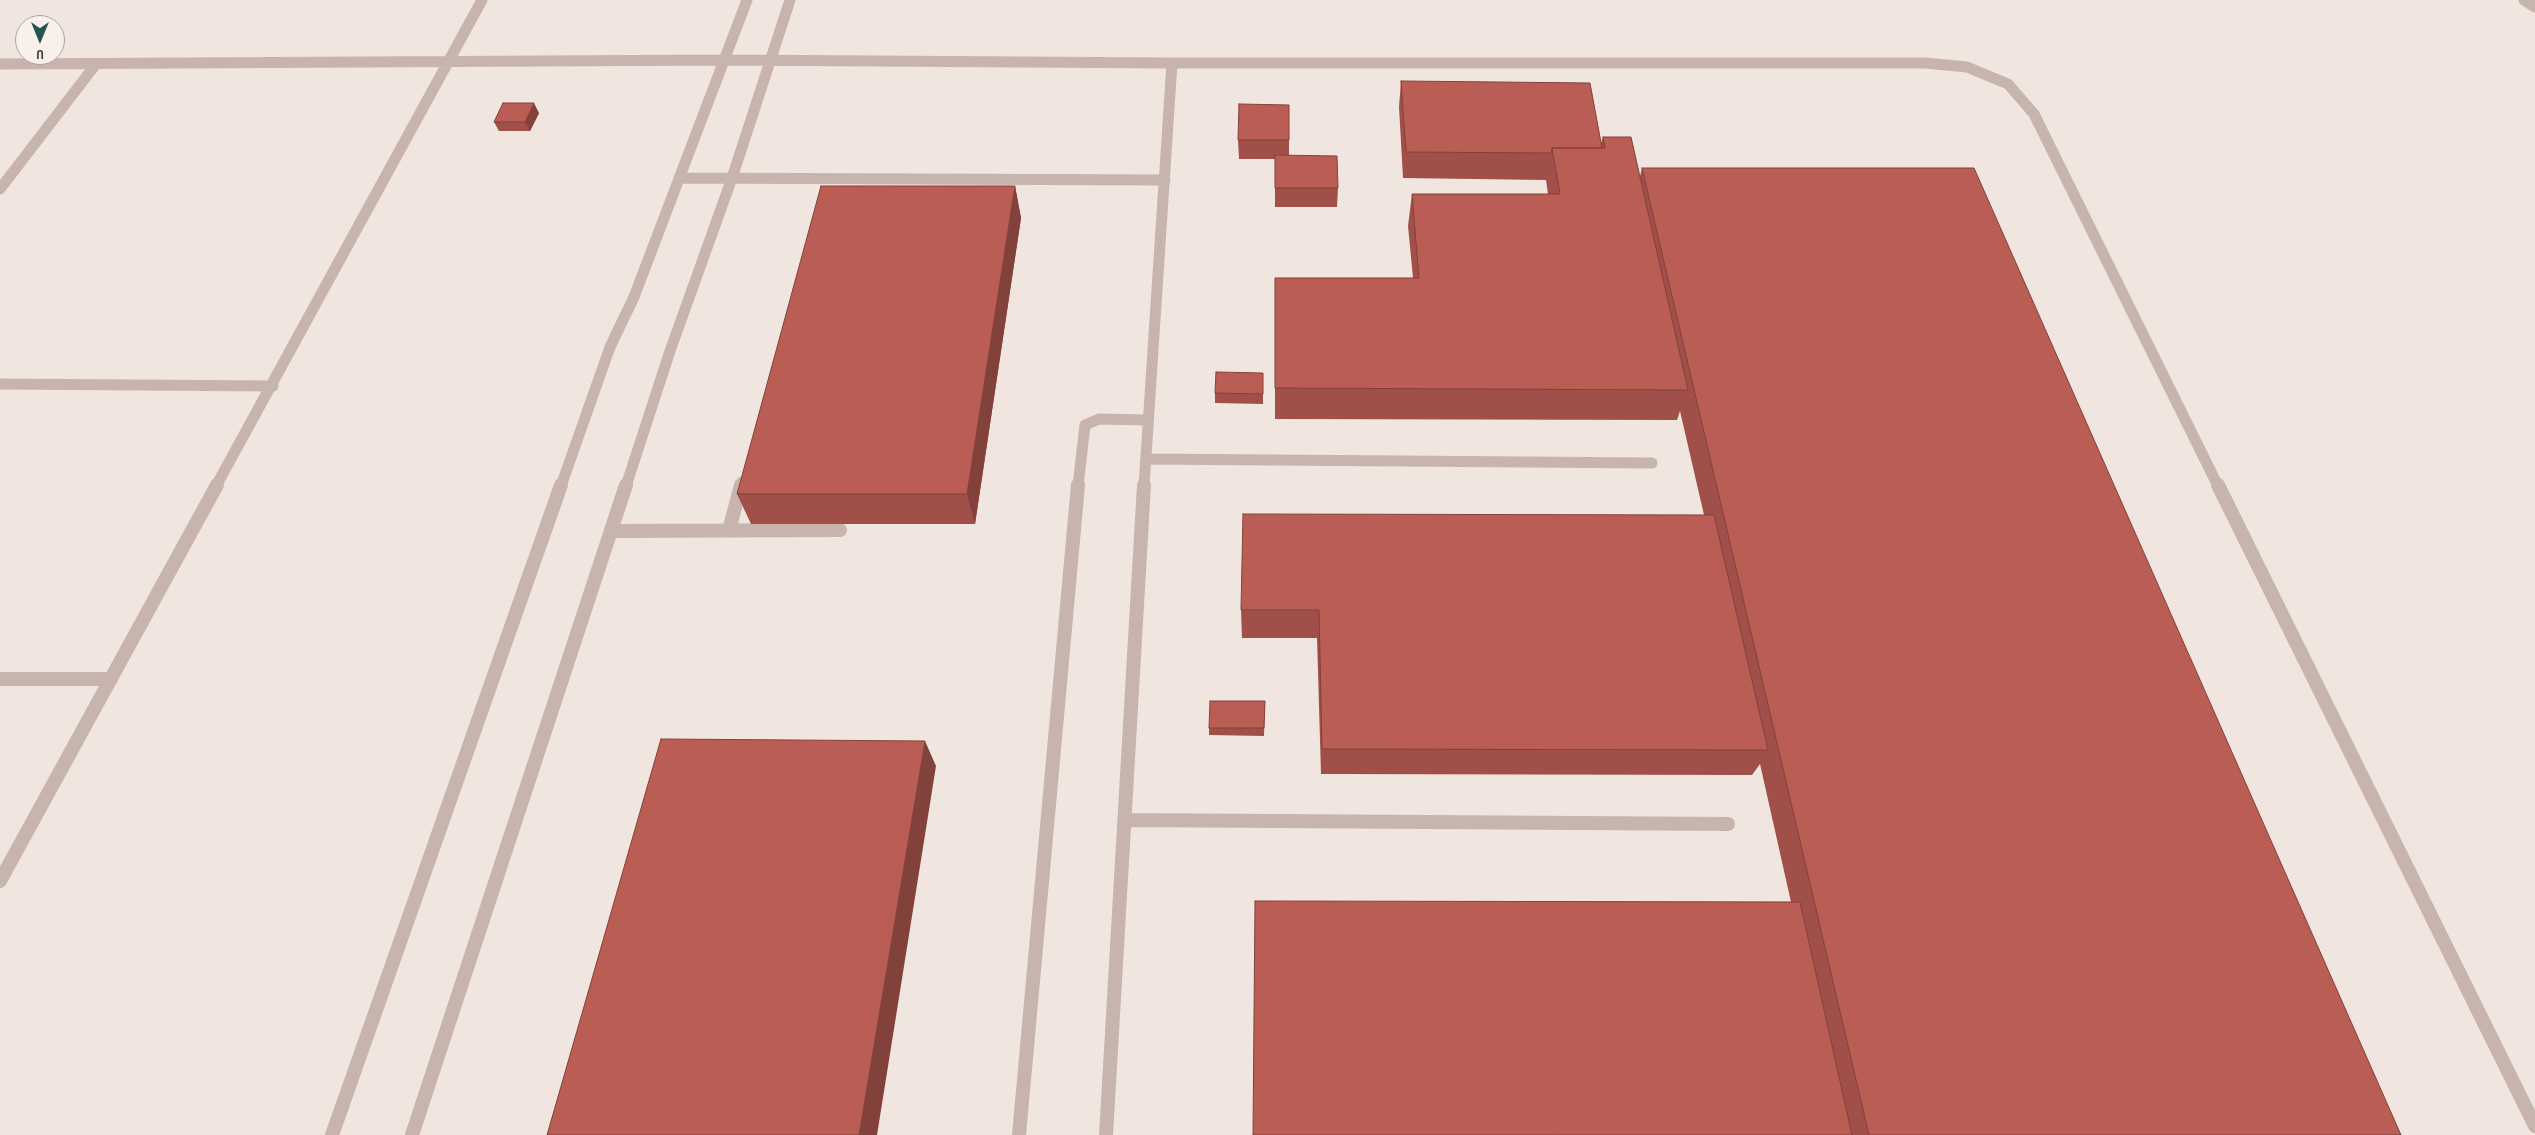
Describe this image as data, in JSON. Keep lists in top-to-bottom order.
{
  "north": "bottom"
}
